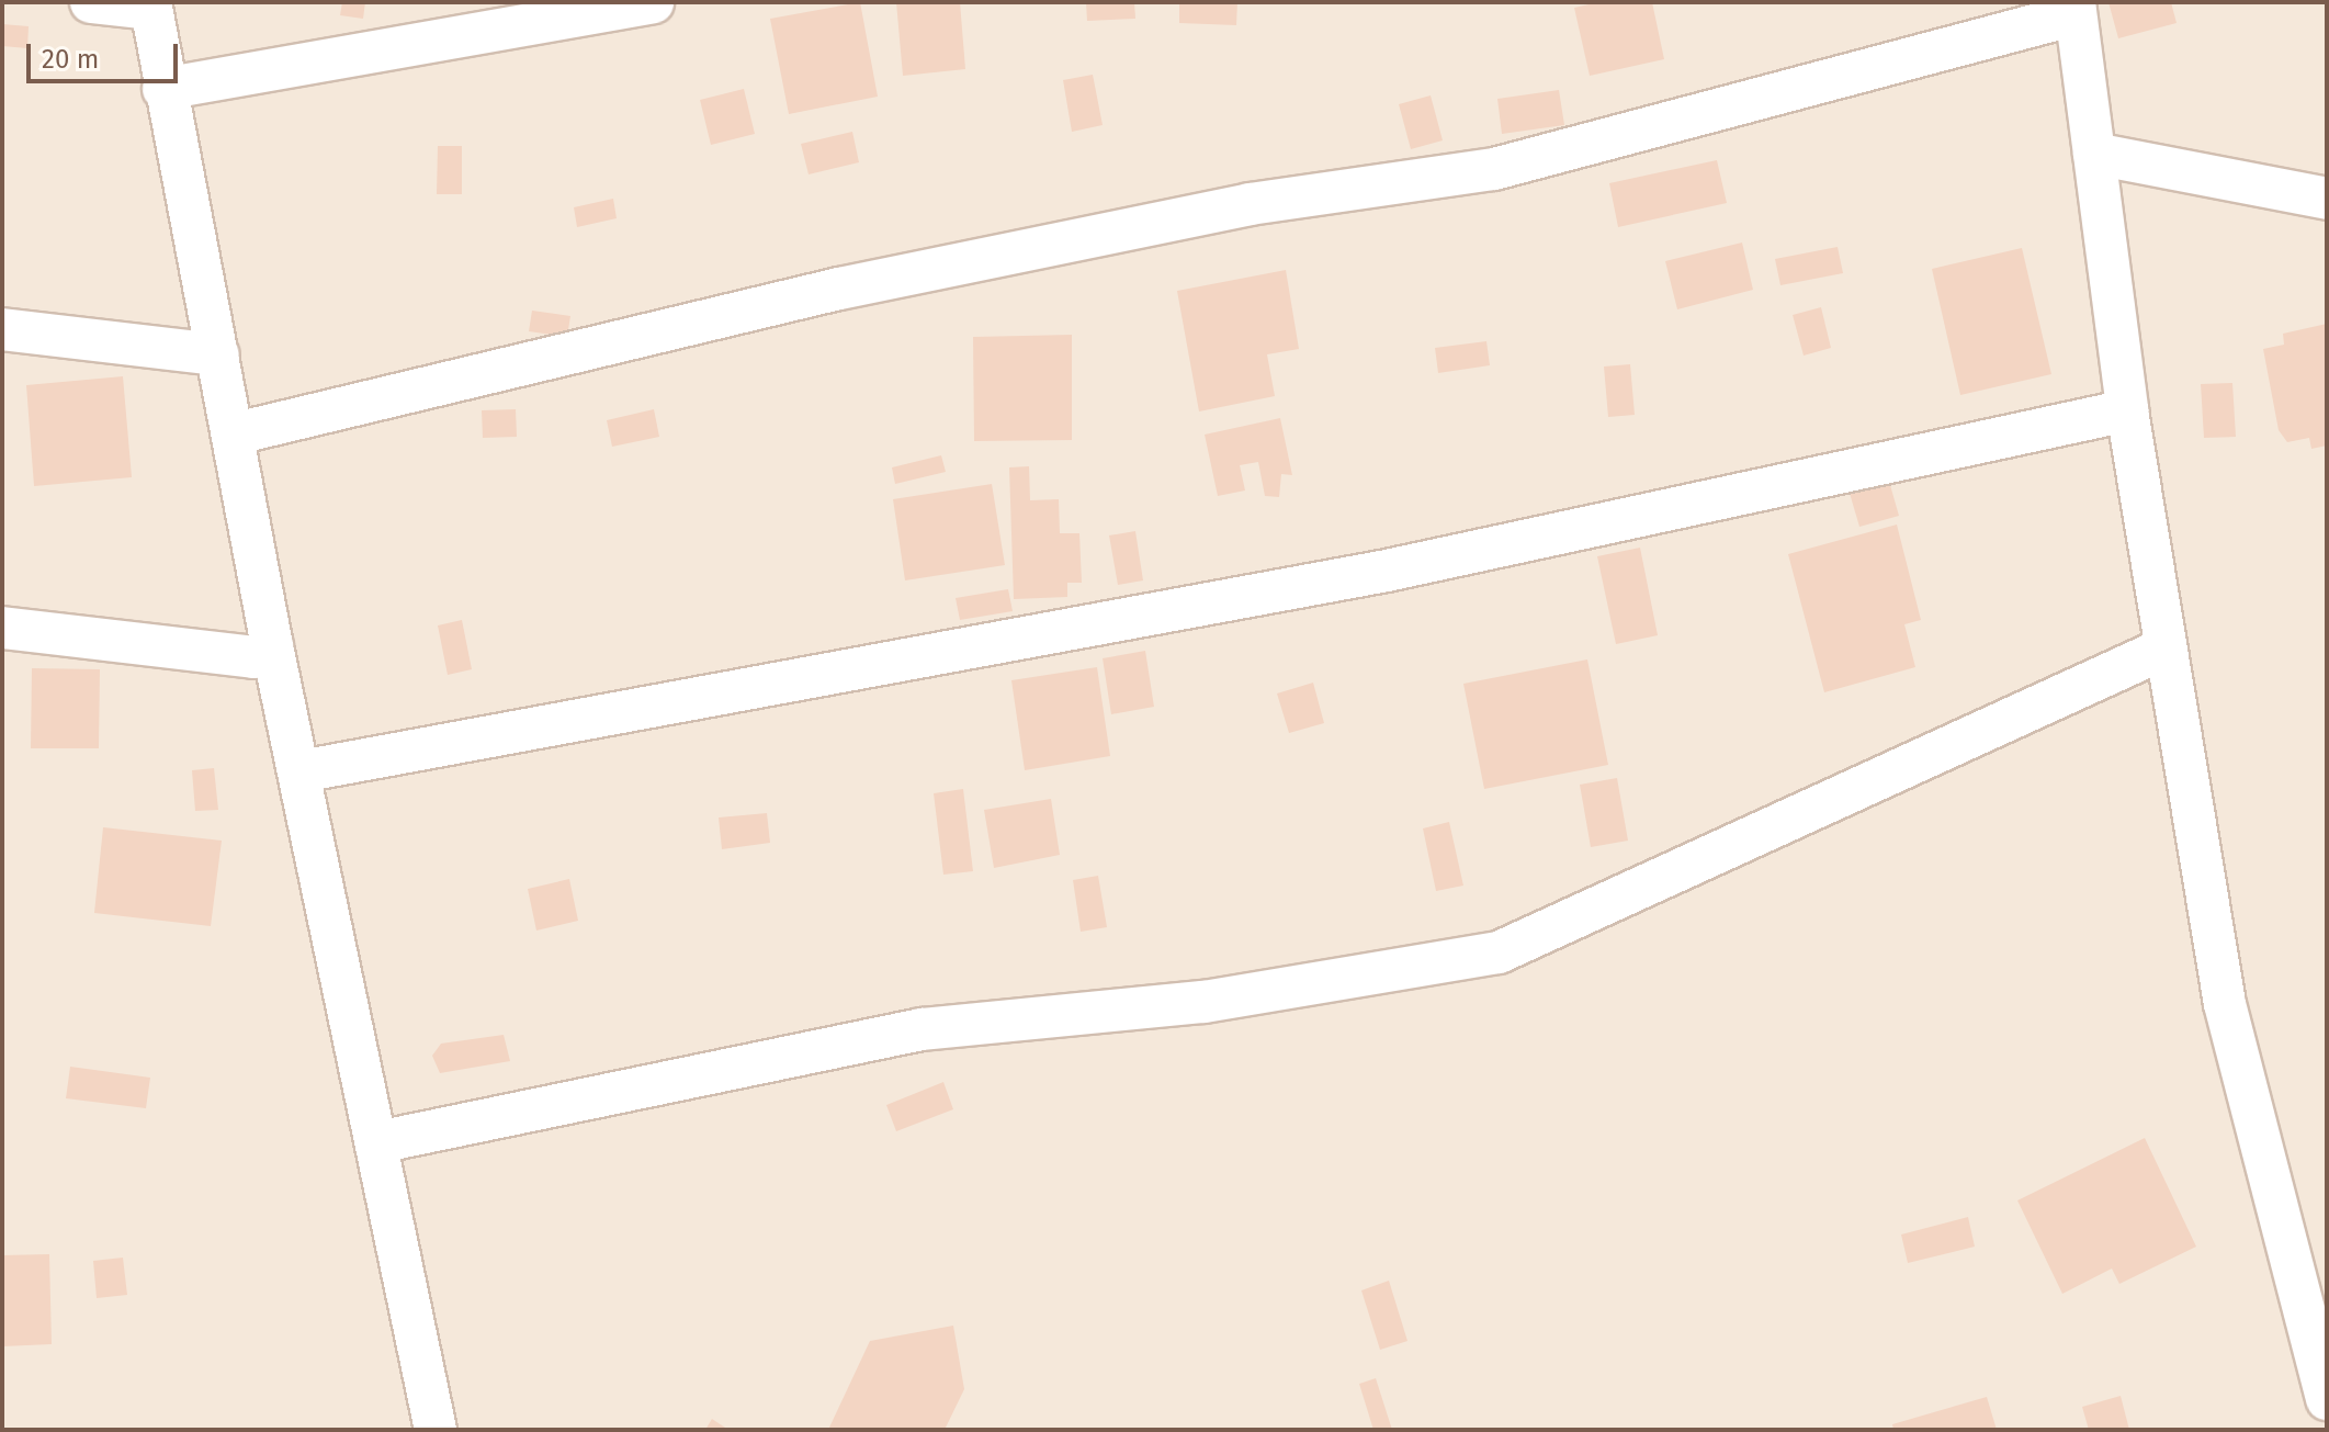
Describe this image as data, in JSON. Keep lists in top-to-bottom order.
{
  "scale_bar": "20 m"
}
